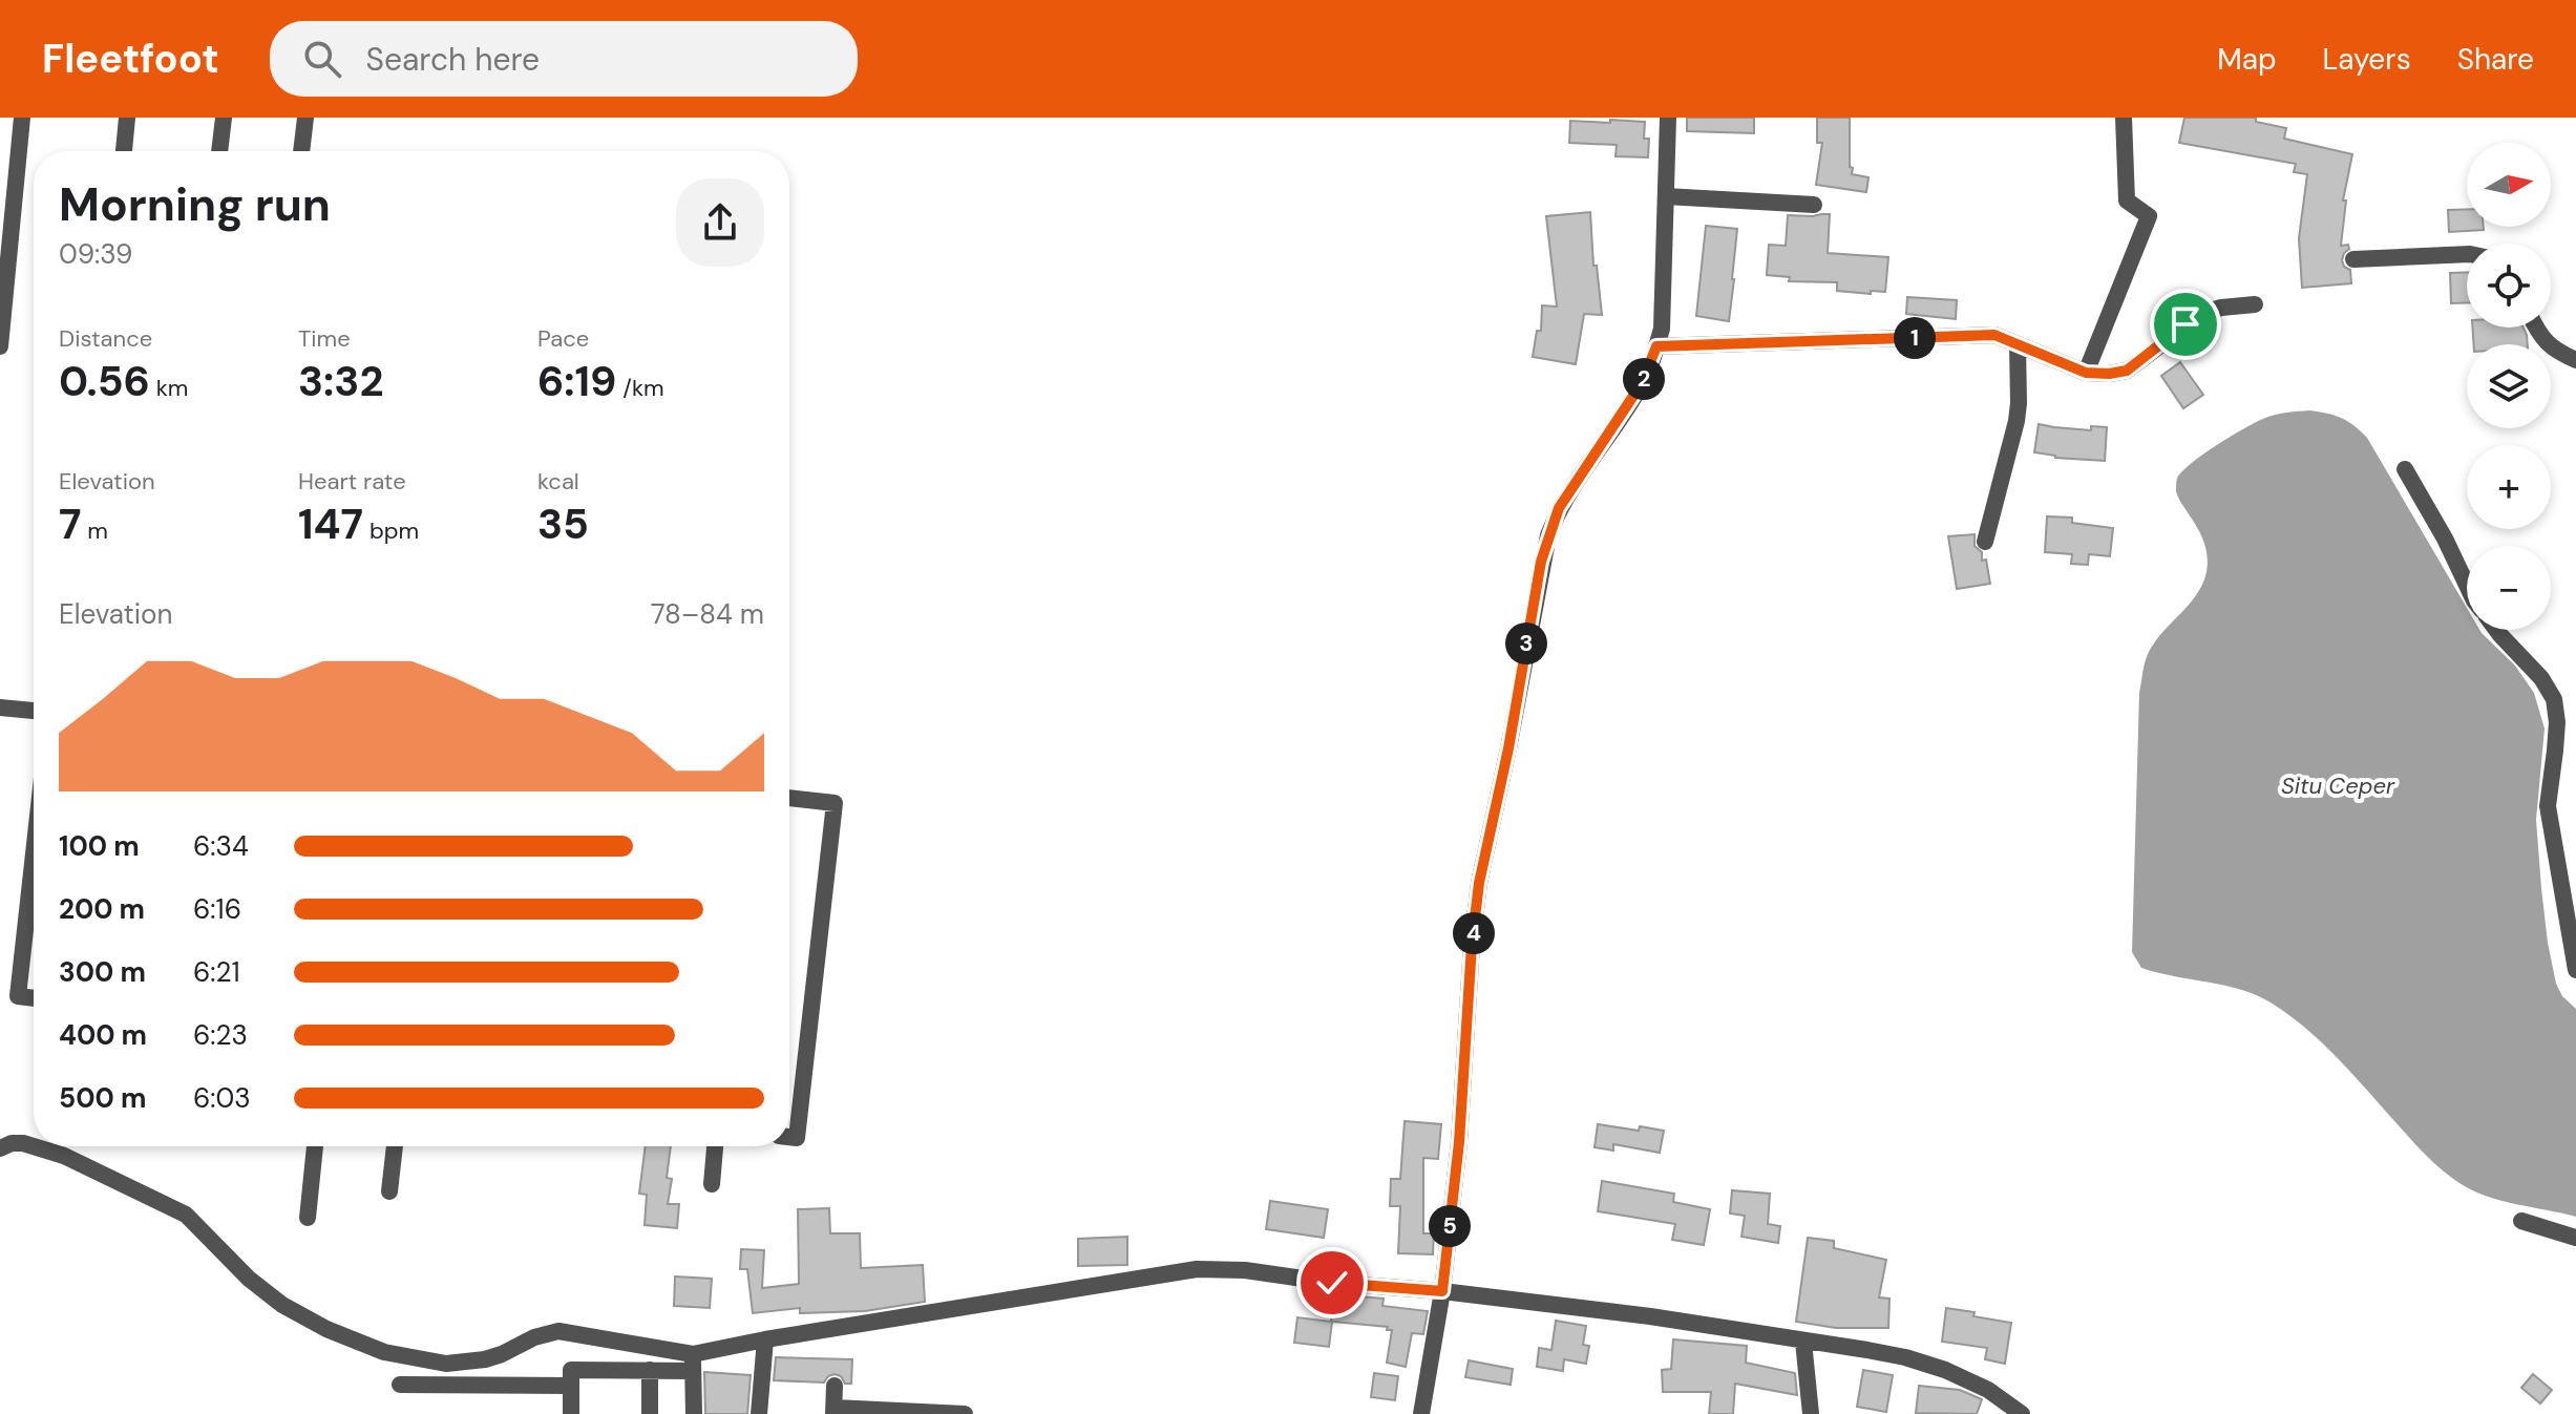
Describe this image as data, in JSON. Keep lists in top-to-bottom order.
{
  "water": ["Situ Ceper"],
  "north": "right",
  "page": {
    "header": "Fleetfoot",
    "search": "Search here",
    "nav": ["Map", "Layers", "Share"],
    "map_buttons": ["+", "−"],
    "heading": ["Morning run", "09:39"],
    "stats": [
      ["Distance", "0.56 km"],
      ["Time", "3:32"],
      ["Pace", "6:19 /km"],
      ["Elevation", "7 m"],
      ["Heart rate", "147 bpm"],
      ["kcal", "35"]
    ],
    "pins": [
      "1",
      "2",
      "3",
      "4",
      "5"
    ],
    "chart": ["Elevation", "78–84 m"],
    "list": [
      {
        "name": "100 m",
        "note": "6:34"
      },
      {
        "name": "200 m",
        "note": "6:16"
      },
      {
        "name": "300 m",
        "note": "6:21"
      },
      {
        "name": "400 m",
        "note": "6:23"
      },
      {
        "name": "500 m",
        "note": "6:03"
      }
    ]
  }
}
